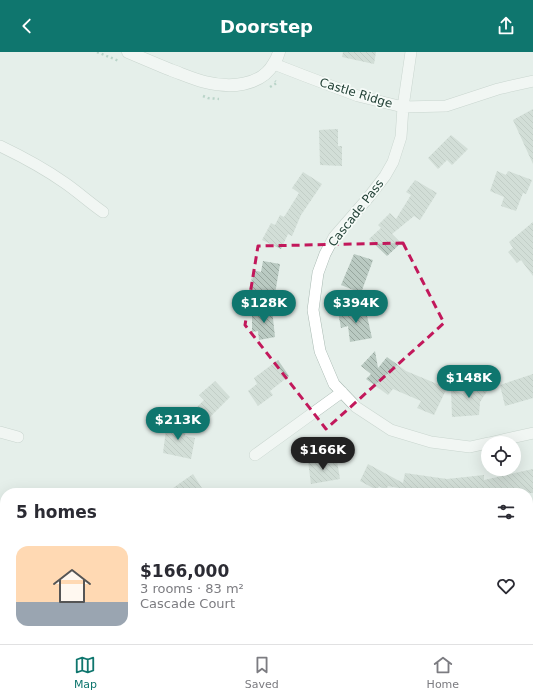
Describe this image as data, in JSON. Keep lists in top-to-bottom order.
{
  "streets": {
    "street": ["Castle Ridge", "Cascade Pass"]
  },
  "crossings": [
    ["Castle Ridge", "Cascade Pass"]
  ],
  "page": {
    "header": "Doorstep",
    "price": [
      "$128K",
      "$394K",
      "$148K",
      "$213K",
      "$166K"
    ],
    "heading": "5 homes",
    "list": [
      {
        "name": "$166,000",
        "note": "3 rooms · 83 m² · Cascade Court"
      }
    ],
    "tabs": ["Map", "Saved", "Home"]
  }
}
